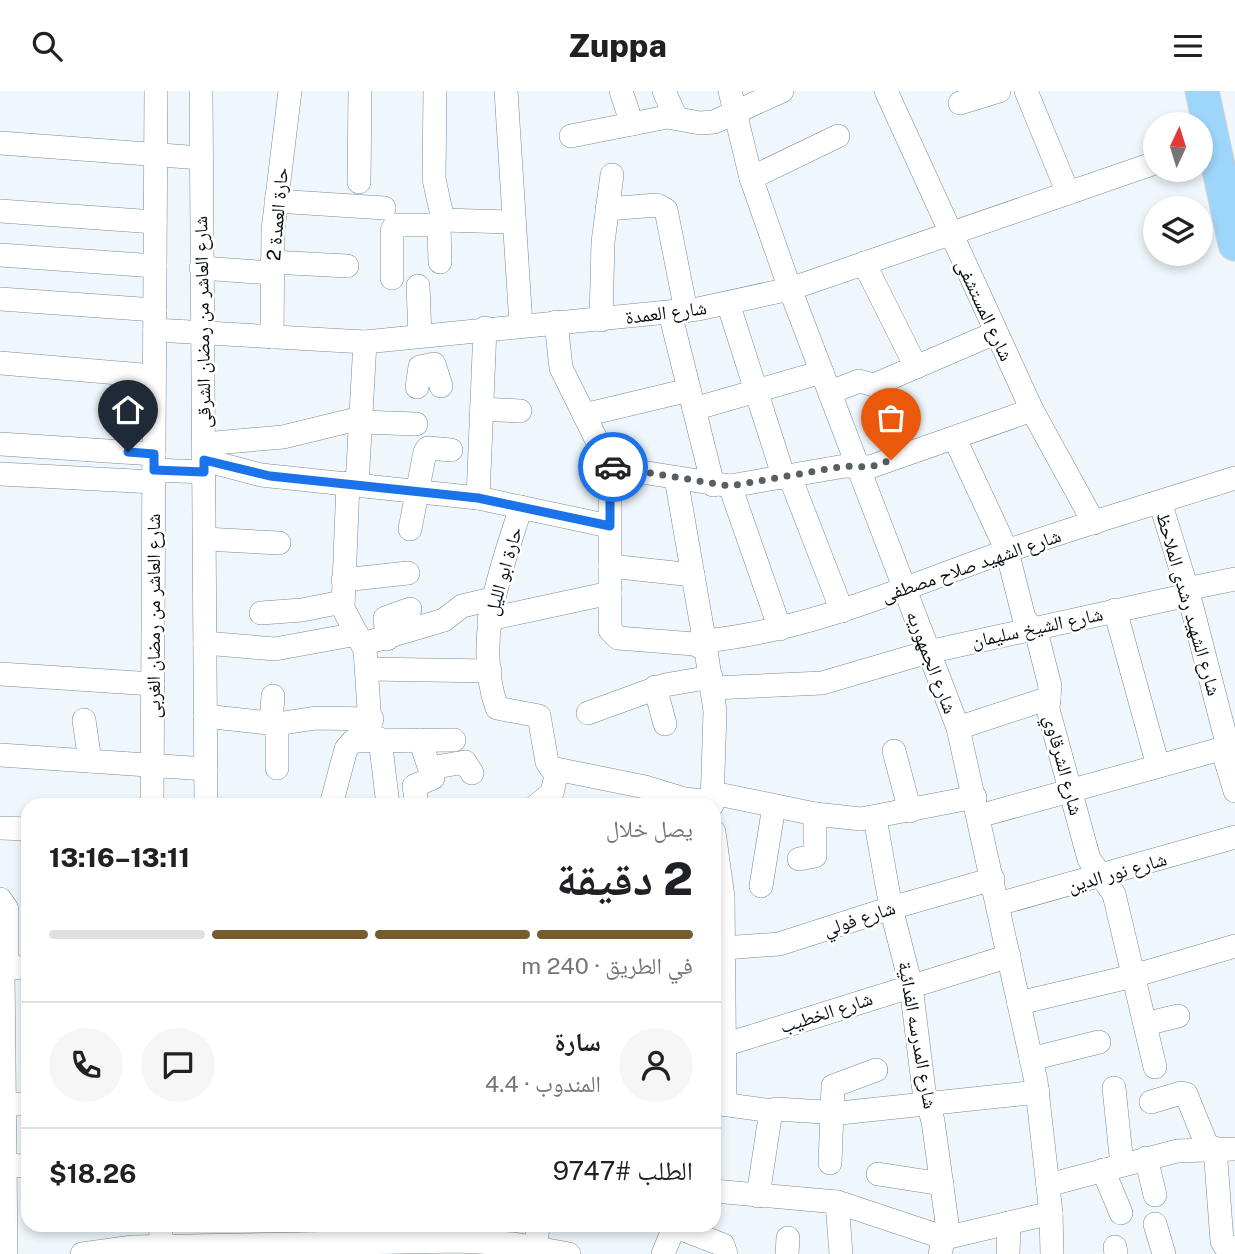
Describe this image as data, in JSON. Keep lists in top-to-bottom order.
{
  "streets": {
    "street": [
      "حارة العمدة 2",
      "شارع المستشفى",
      "شارع العمدة",
      "شارع العاشر من رمضان الشرقى",
      "شارع الشهيد صلاح مصطفى",
      "حارة ابو الليل",
      "شارع الشهيد رشدى الملاحظ",
      "شارع العاشر من رمضان الغربى",
      "شارع الشيخ سليمان",
      "شارع الجمهوريه",
      "شارع الشرقاوي",
      "شارع نور الدين",
      "شارع فولي",
      "شارع الخطيب",
      "شارع المدرسه الفدائية"
    ]
  },
  "crossings": [
    ["حارة العمدة 2", "شارع العمدة"],
    ["شارع المستشفى", "شارع العمدة"],
    ["شارع المستشفى", "شارع الشهيد صلاح مصطفى"],
    ["شارع العمدة", "شارع العاشر من رمضان الشرقى"],
    ["شارع العمدة", "شارع العاشر من رمضان الغربى"],
    ["شارع العمدة", "شارع الجمهوريه"],
    ["شارع الشهيد صلاح مصطفى", "شارع الشهيد رشدى الملاحظ"],
    ["شارع الشهيد صلاح مصطفى", "شارع الجمهوريه"],
    ["شارع الشهيد صلاح مصطفى", "شارع الشرقاوي"],
    ["شارع الشهيد رشدى الملاحظ", "شارع الشيخ سليمان"],
    ["شارع الشيخ سليمان", "شارع الجمهوريه"],
    ["شارع الشيخ سليمان", "شارع الشرقاوي"],
    ["شارع الجمهوريه", "شارع نور الدين"],
    ["شارع الجمهوريه", "شارع فولي"],
    ["شارع الجمهوريه", "شارع الخطيب"],
    ["شارع الشرقاوي", "شارع نور الدين"],
    ["شارع فولي", "شارع المدرسه الفدائية"],
    ["شارع الخطيب", "شارع المدرسه الفدائية"]
  ],
  "north": "top",
  "page": {
    "header": "Zuppa",
    "heading": ["2 دقيقة", "يصل خلال", "13:11–13:16"],
    "panel": [
      "سارة",
      "المندوب · 4.4",
      "الطلب #9747",
      "$18.26"
    ],
    "bar": "في الطريق · 240 m"
  }
}
